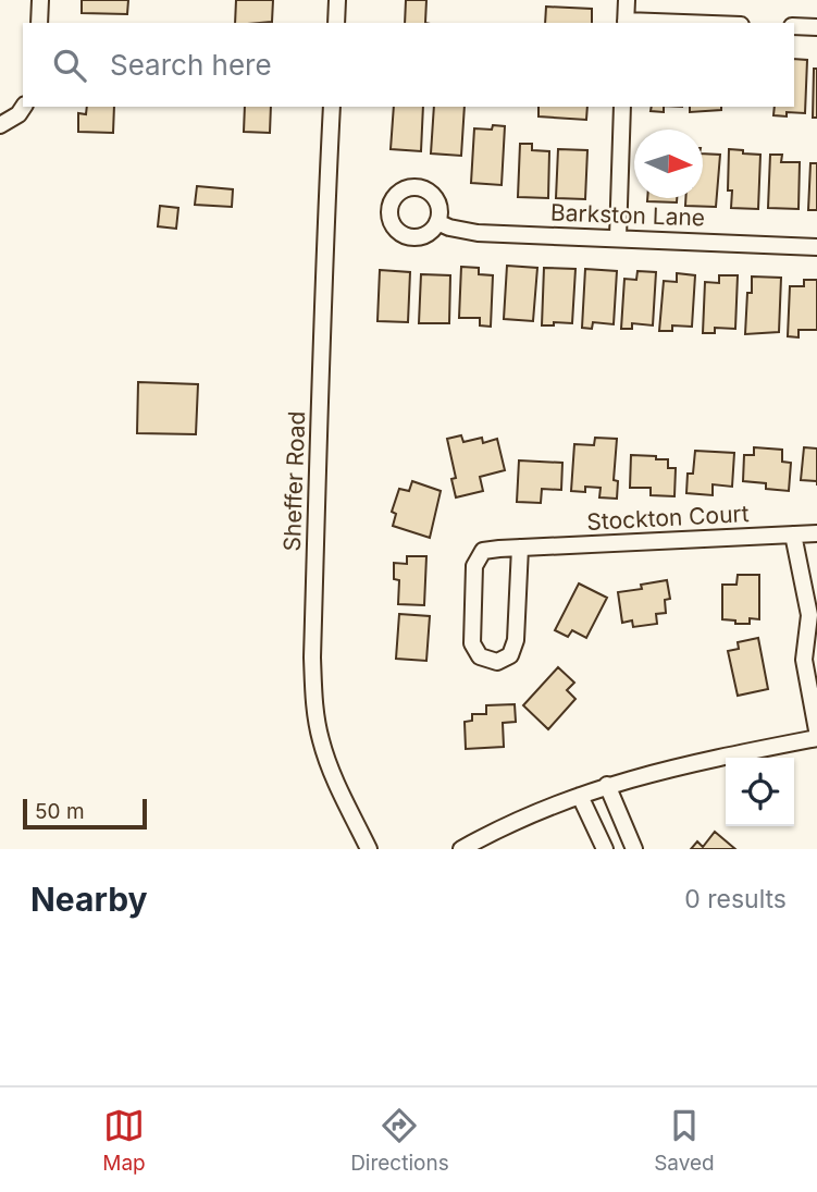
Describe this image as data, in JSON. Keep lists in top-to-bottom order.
{
  "streets": {
    "street": ["Barkston Lane", "Sheffer Road", "Stockton Court"]
  },
  "scale_bar": "50 m",
  "north": "right",
  "page": {
    "search": "Search here",
    "scale": "50 m",
    "heading": ["Nearby", "0 results"],
    "nav": ["Map", "Directions", "Saved"]
  }
}
